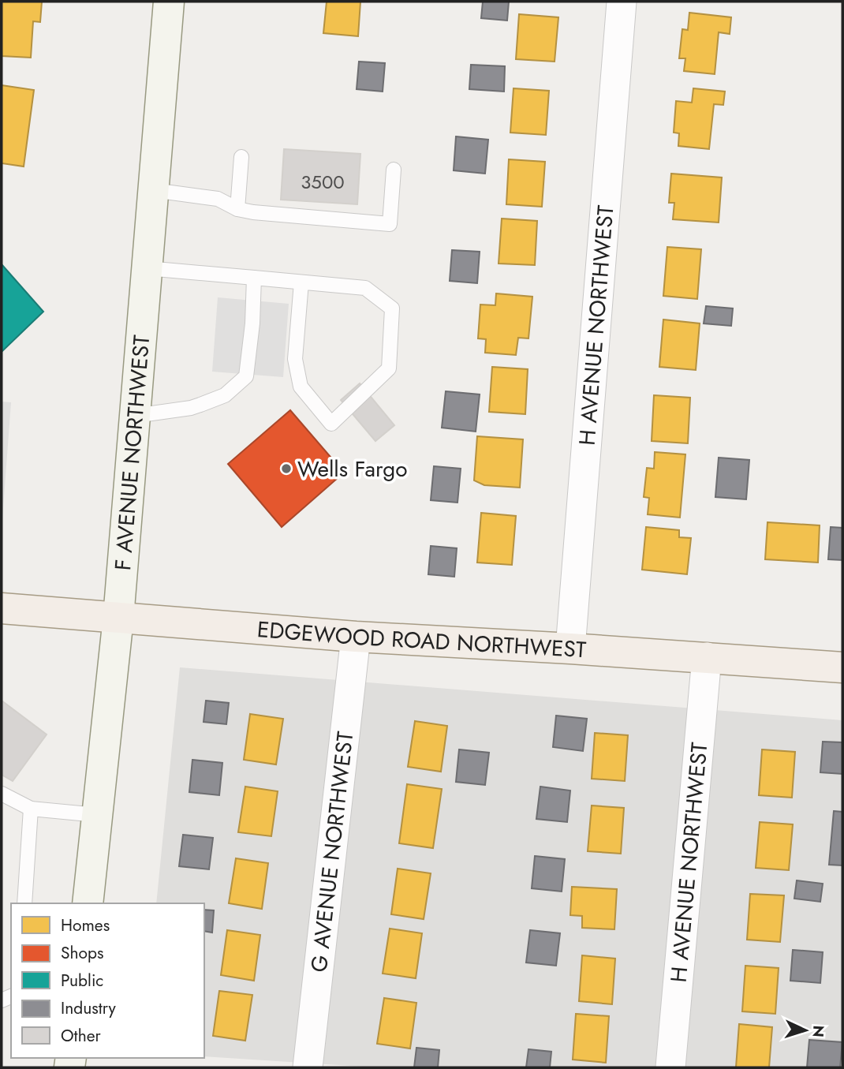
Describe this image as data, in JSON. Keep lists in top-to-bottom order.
{
  "streets": {
    "main road": ["F AVENUE NORTHWEST", "EDGEWOOD ROAD NORTHWEST"],
    "street": ["H AVENUE NORTHWEST", "G AVENUE NORTHWEST"]
  },
  "crossings": [
    ["H AVENUE NORTHWEST", "EDGEWOOD ROAD NORTHWEST"],
    ["F AVENUE NORTHWEST", "EDGEWOOD ROAD NORTHWEST"],
    ["EDGEWOOD ROAD NORTHWEST", "G AVENUE NORTHWEST"]
  ],
  "places": ["Wells Fargo"],
  "house_numbers": ["3500"],
  "legend": [
    "Homes",
    "Shops",
    "Public",
    "Industry",
    "Other"
  ],
  "north": "right"
}
